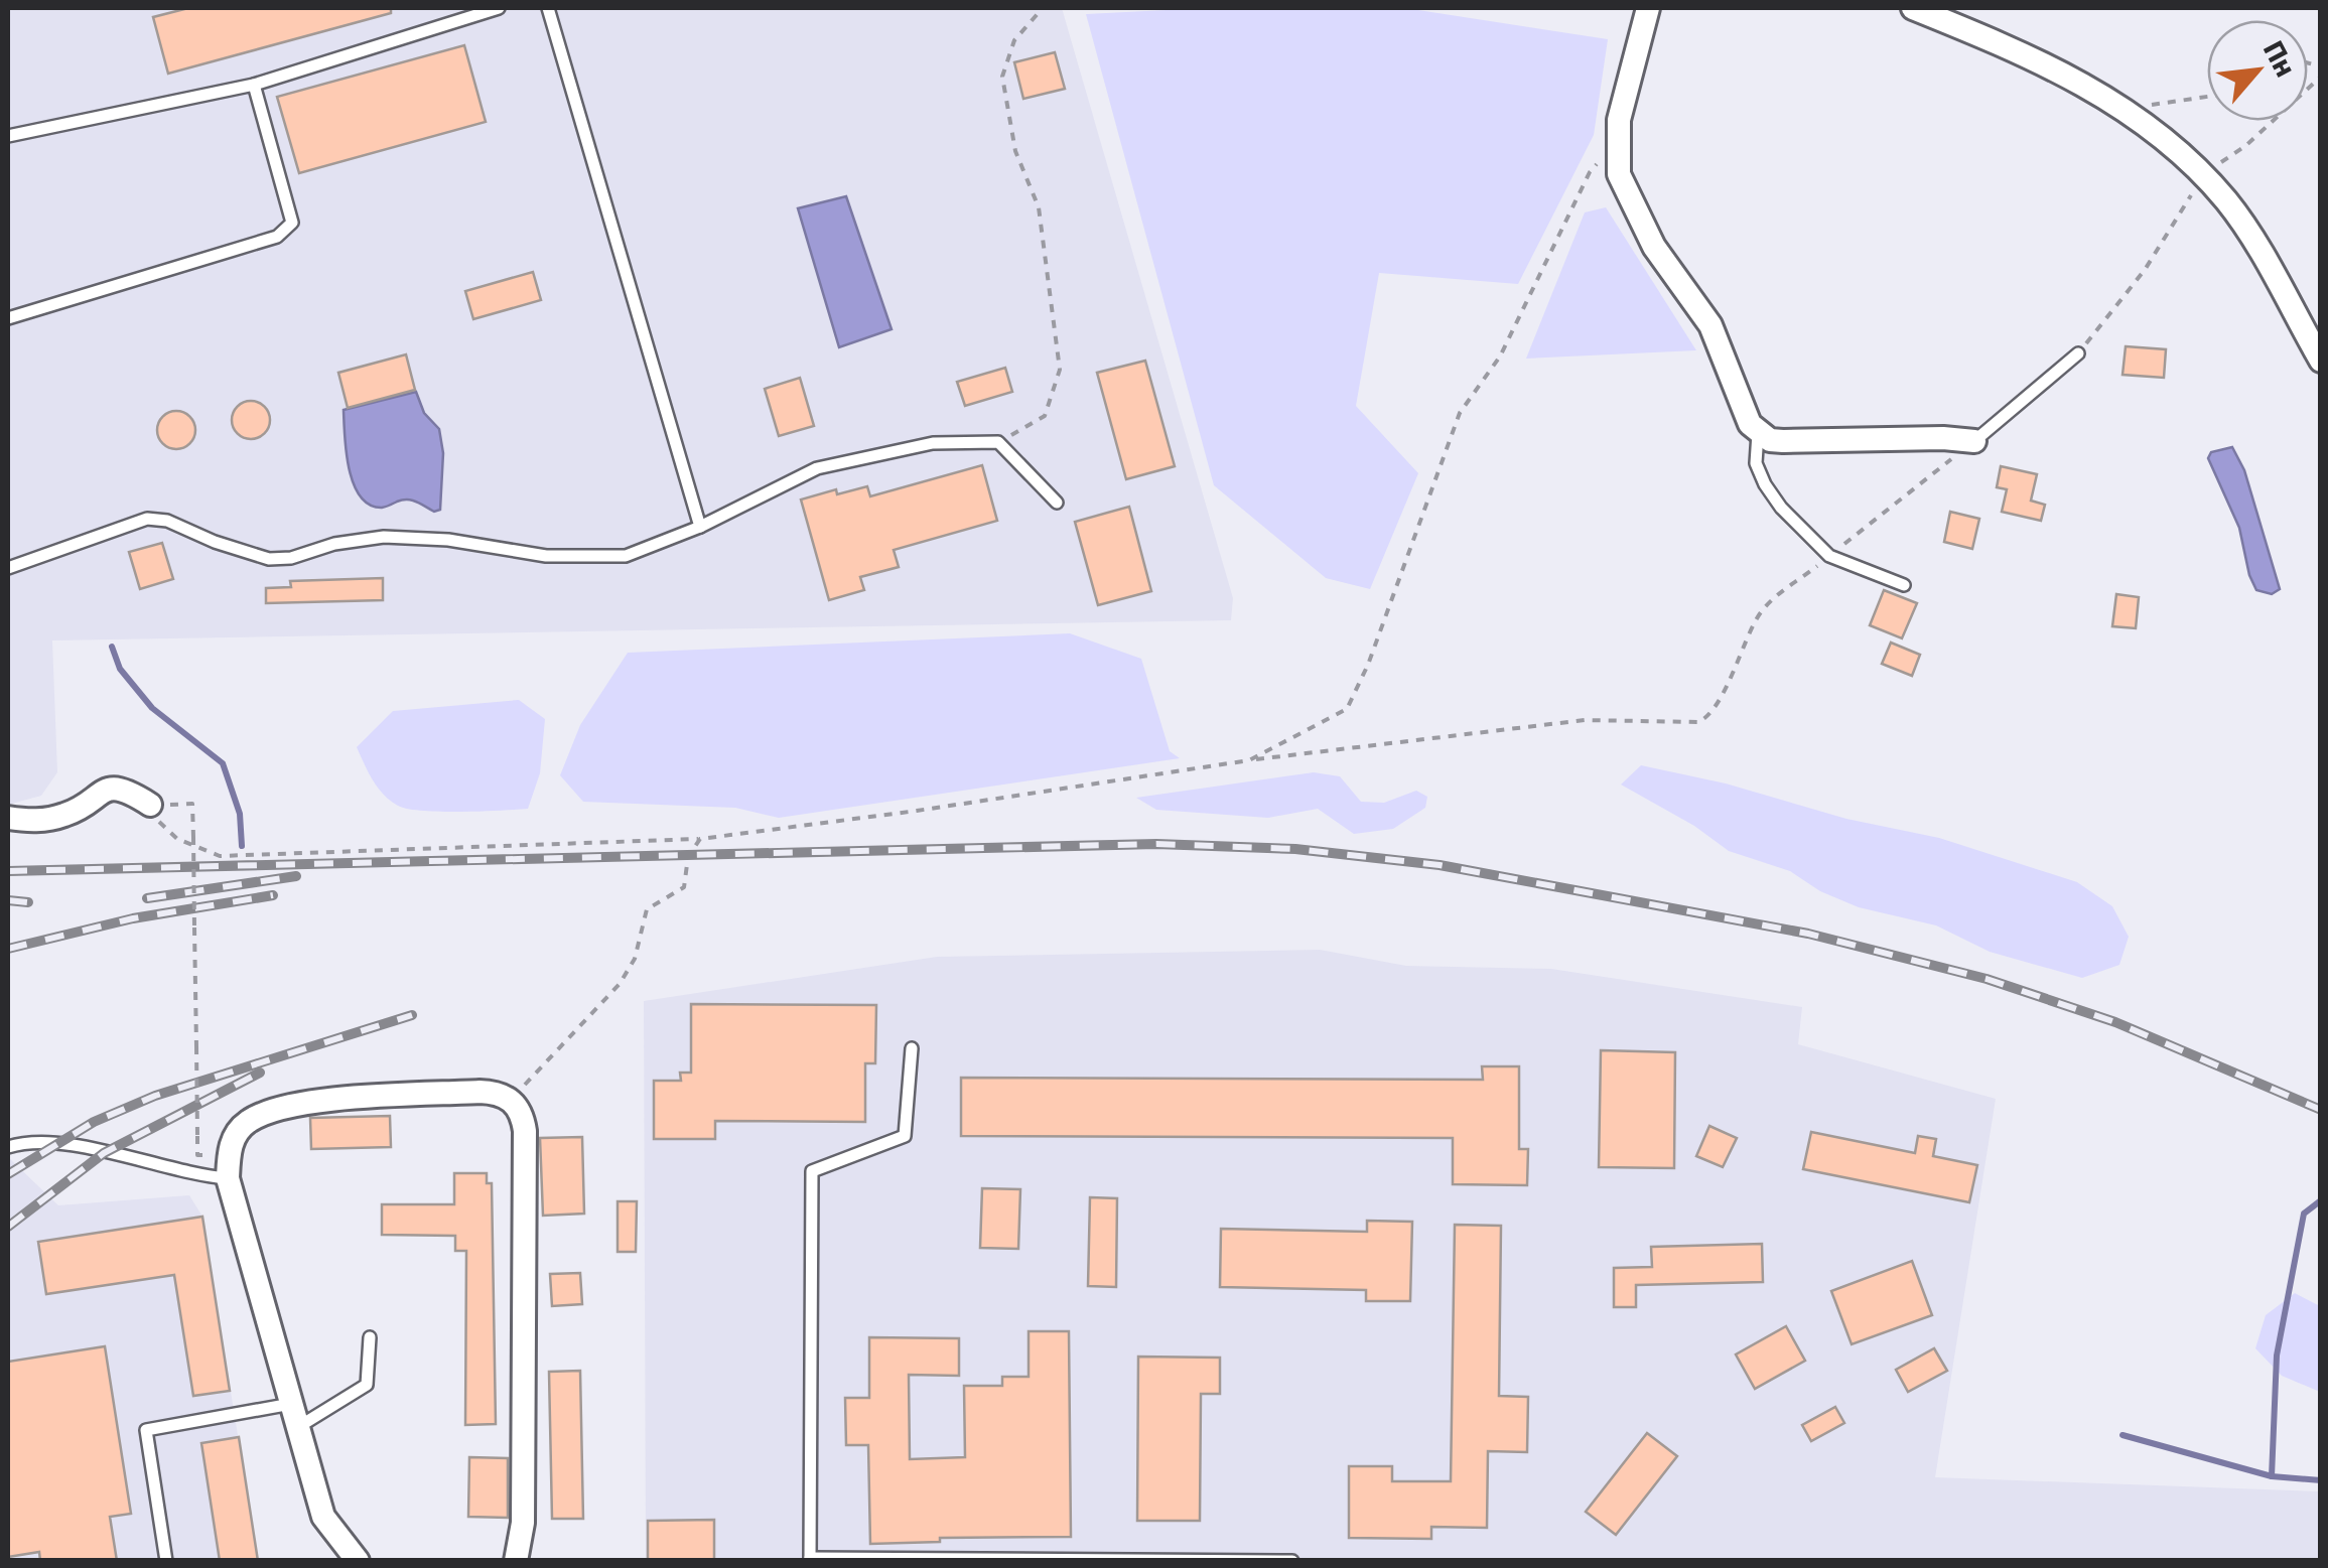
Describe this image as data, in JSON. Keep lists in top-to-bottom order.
{
  "north": "top right"
}
